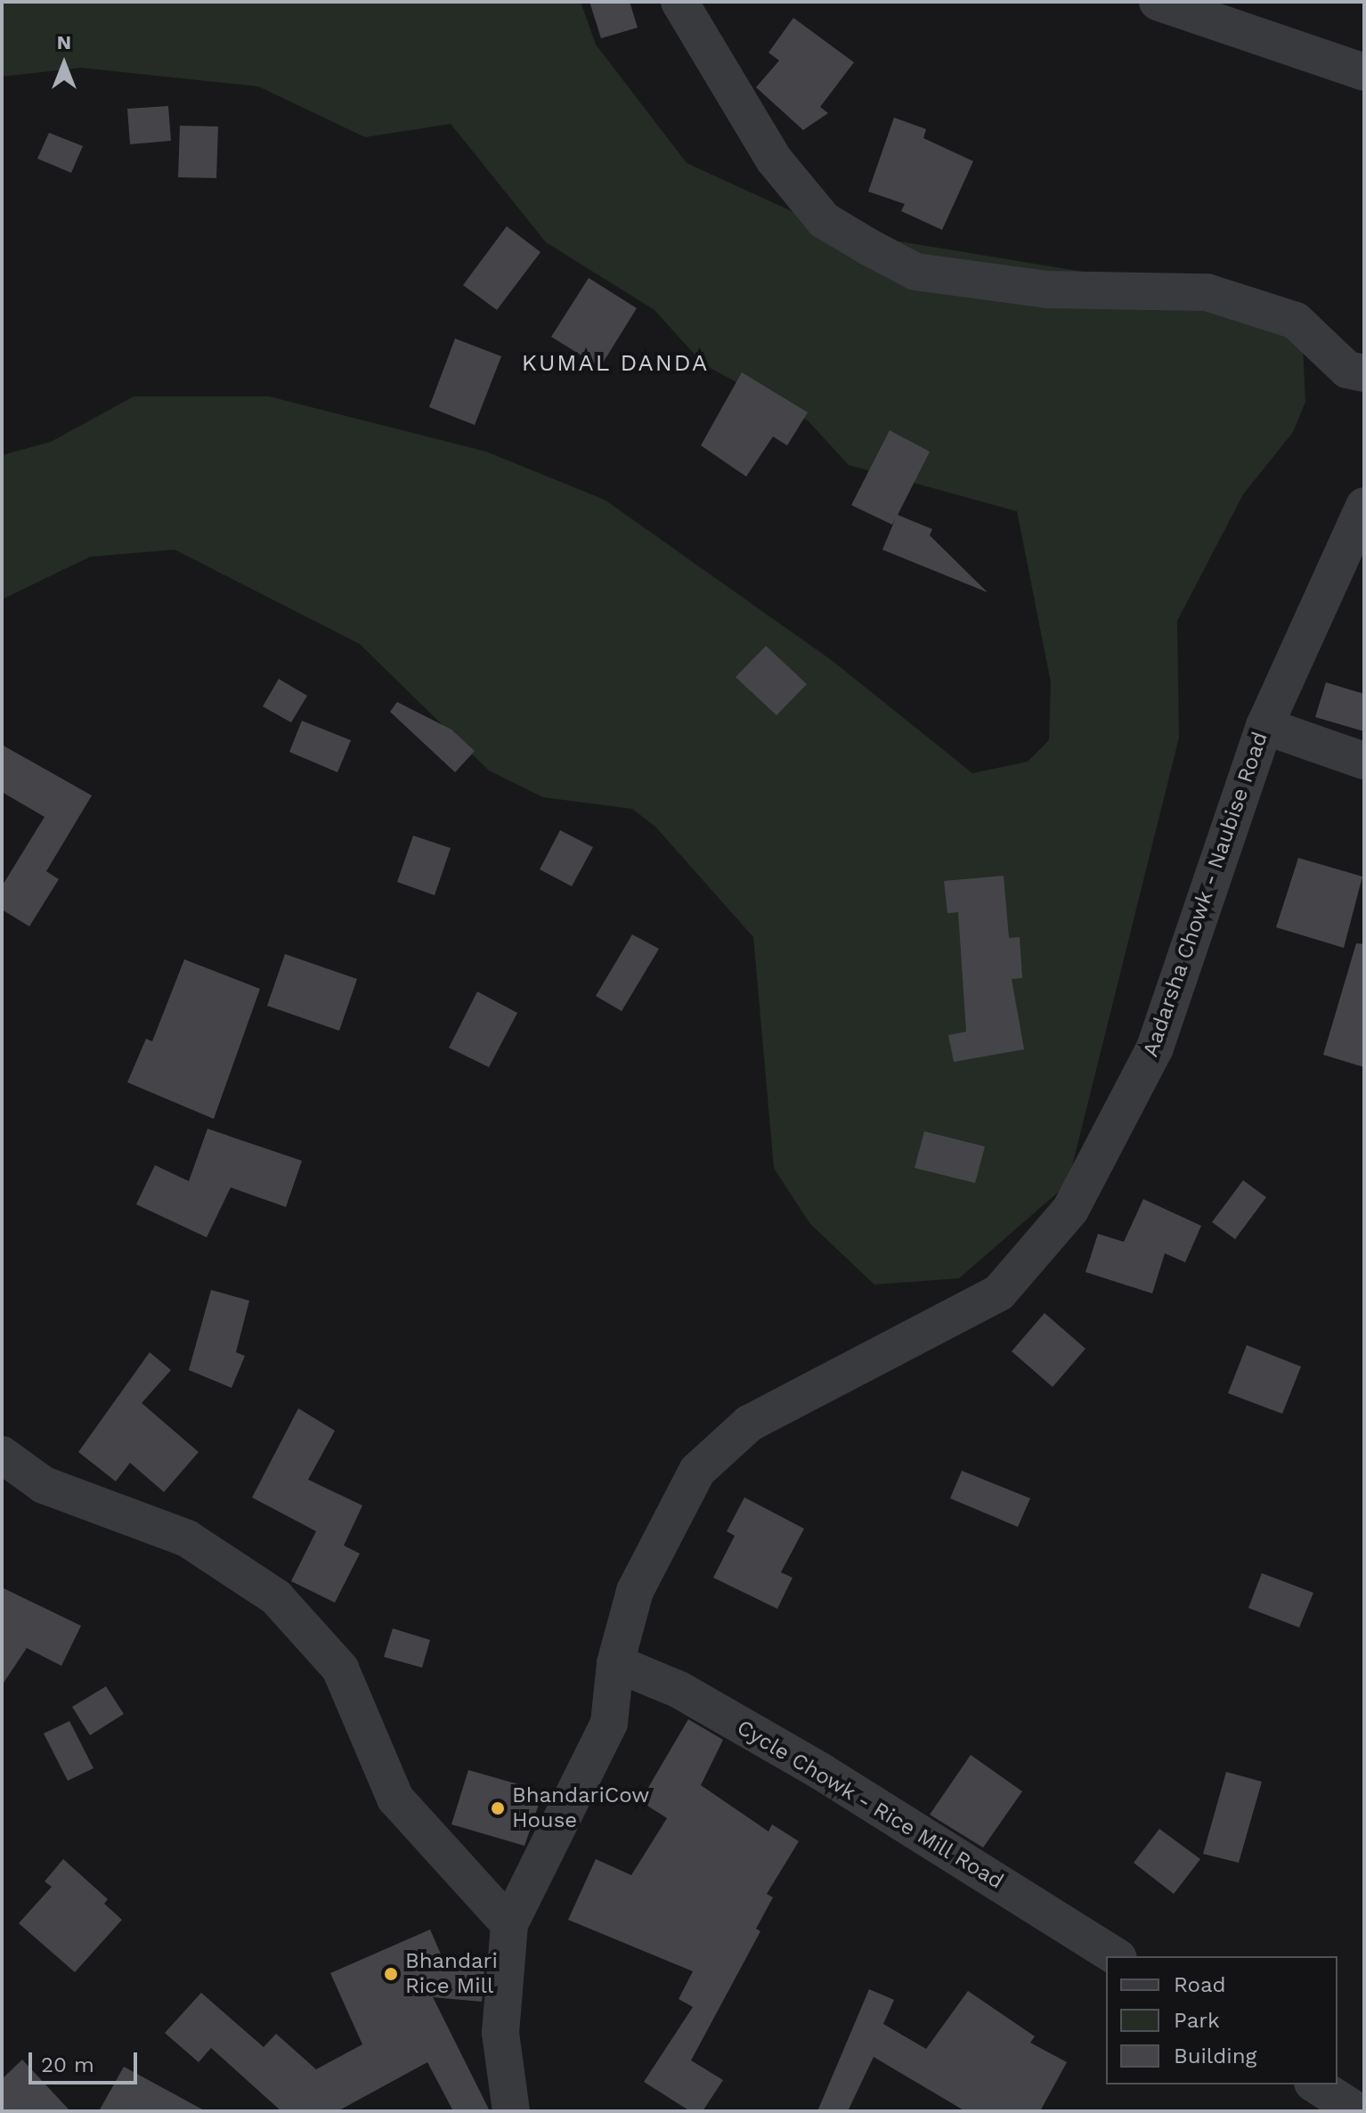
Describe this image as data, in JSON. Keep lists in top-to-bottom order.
{
  "streets": {
    "street": ["Aadarsha Chowk - Naubise Road", "Cycle Chowk - Rice Mill Road"]
  },
  "crossings": [
    ["Aadarsha Chowk - Naubise Road", "Cycle Chowk - Rice Mill Road"]
  ],
  "districts": ["KUMAL DANDA"],
  "places": ["BhandariCow House", "Bhandari Rice Mill"],
  "legend": ["Road", "Park", "Building"],
  "scale_bar": "20 m",
  "north": "top"
}
